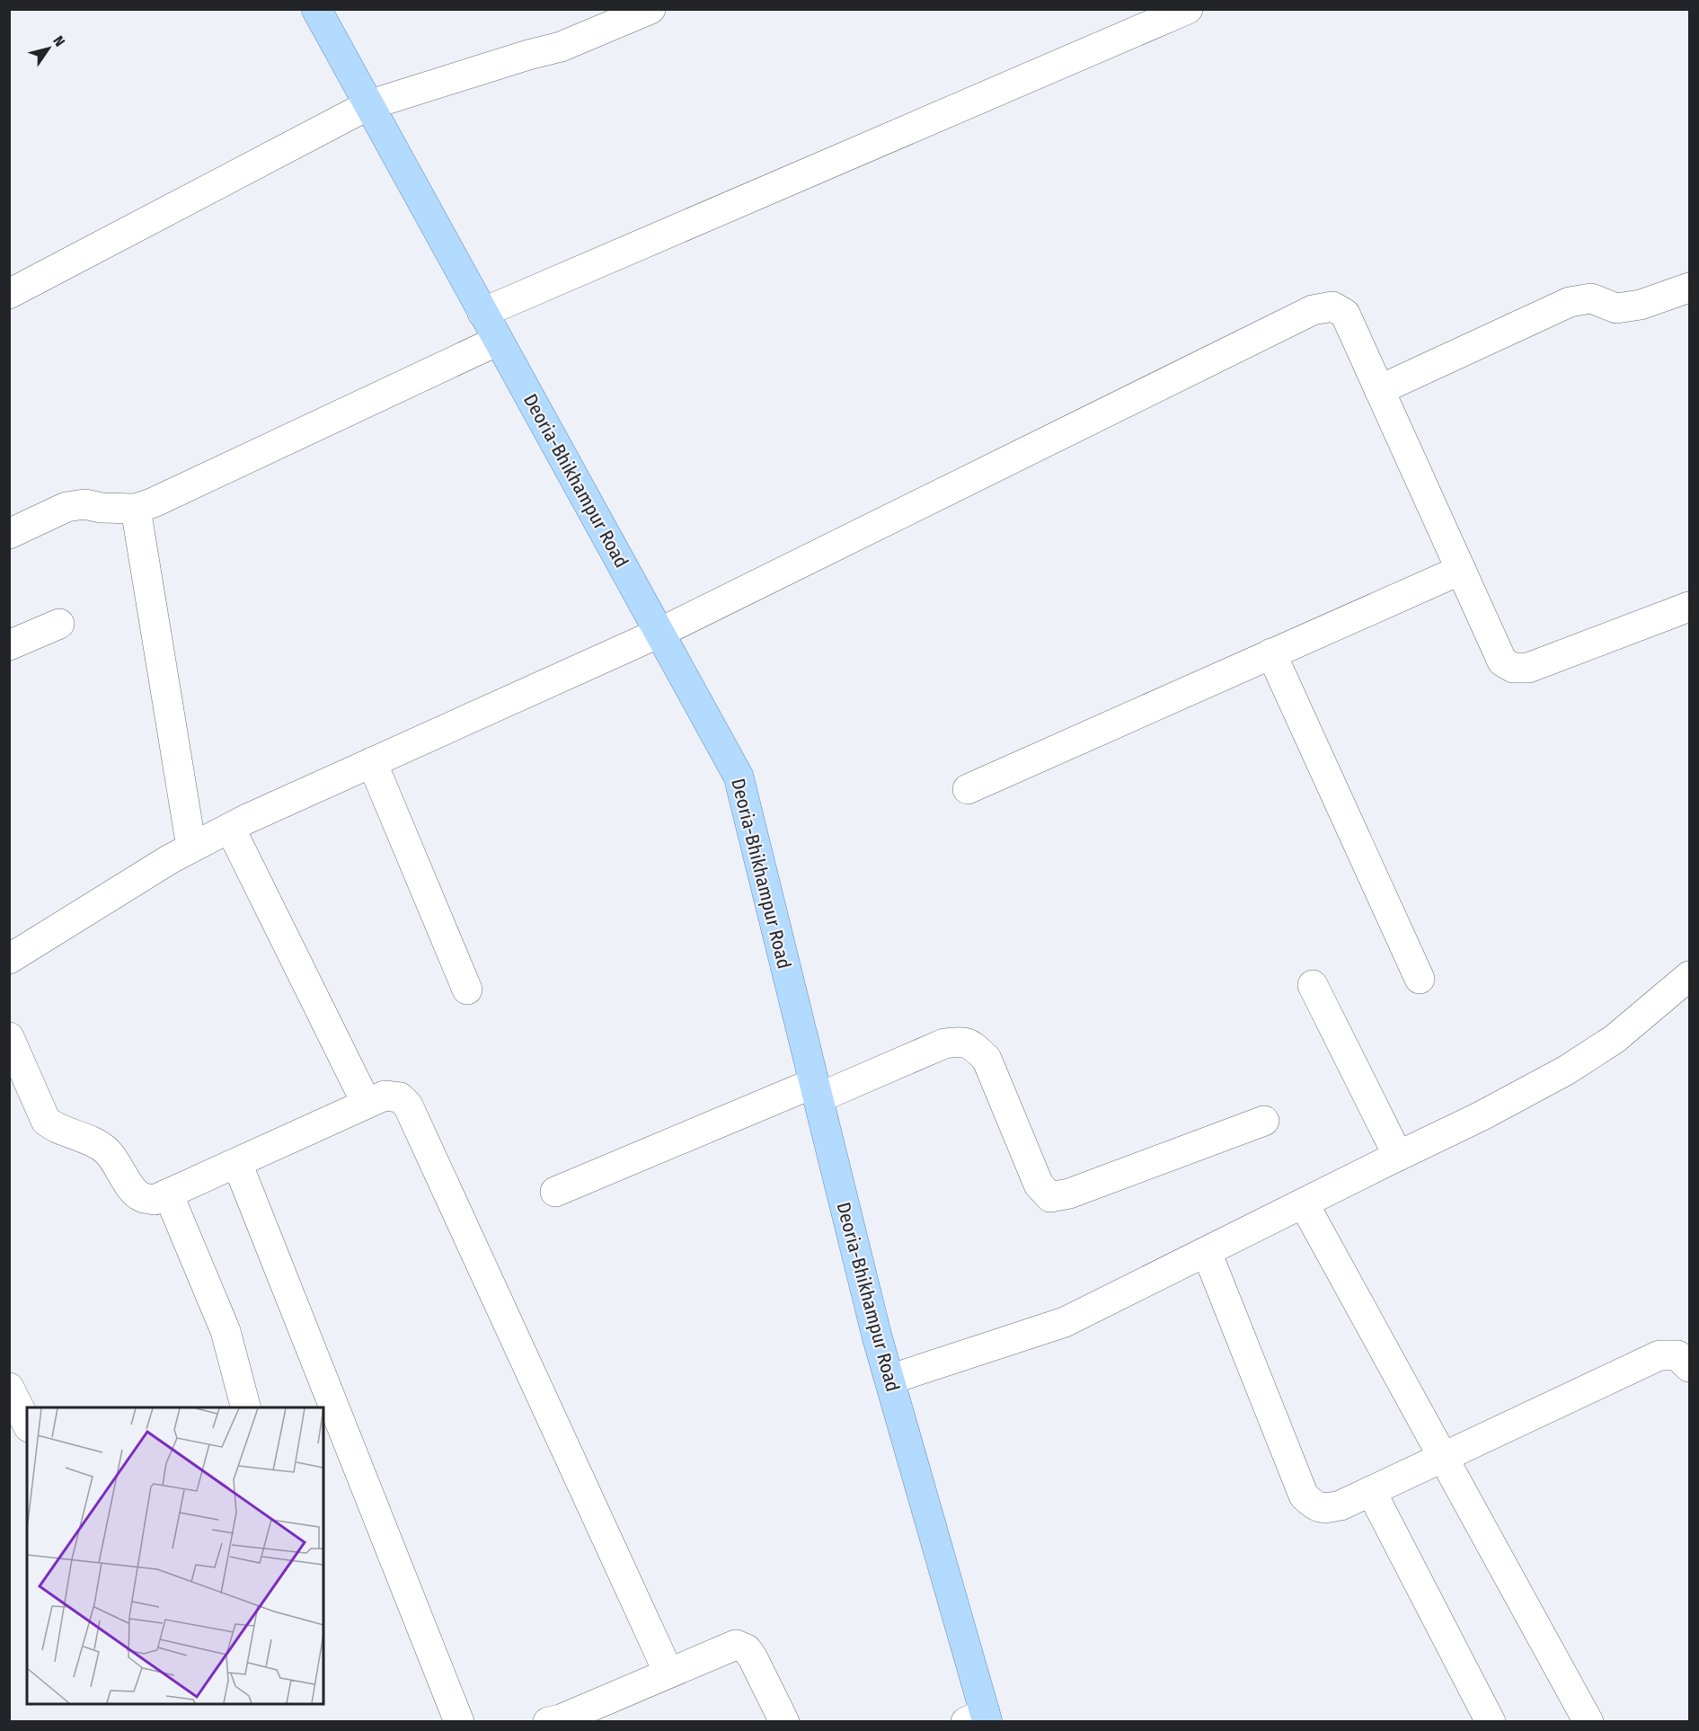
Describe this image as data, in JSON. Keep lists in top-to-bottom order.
{
  "streets": {
    "main road": ["Deoria-Bhikhampur Road"]
  },
  "north": "top right"
}
